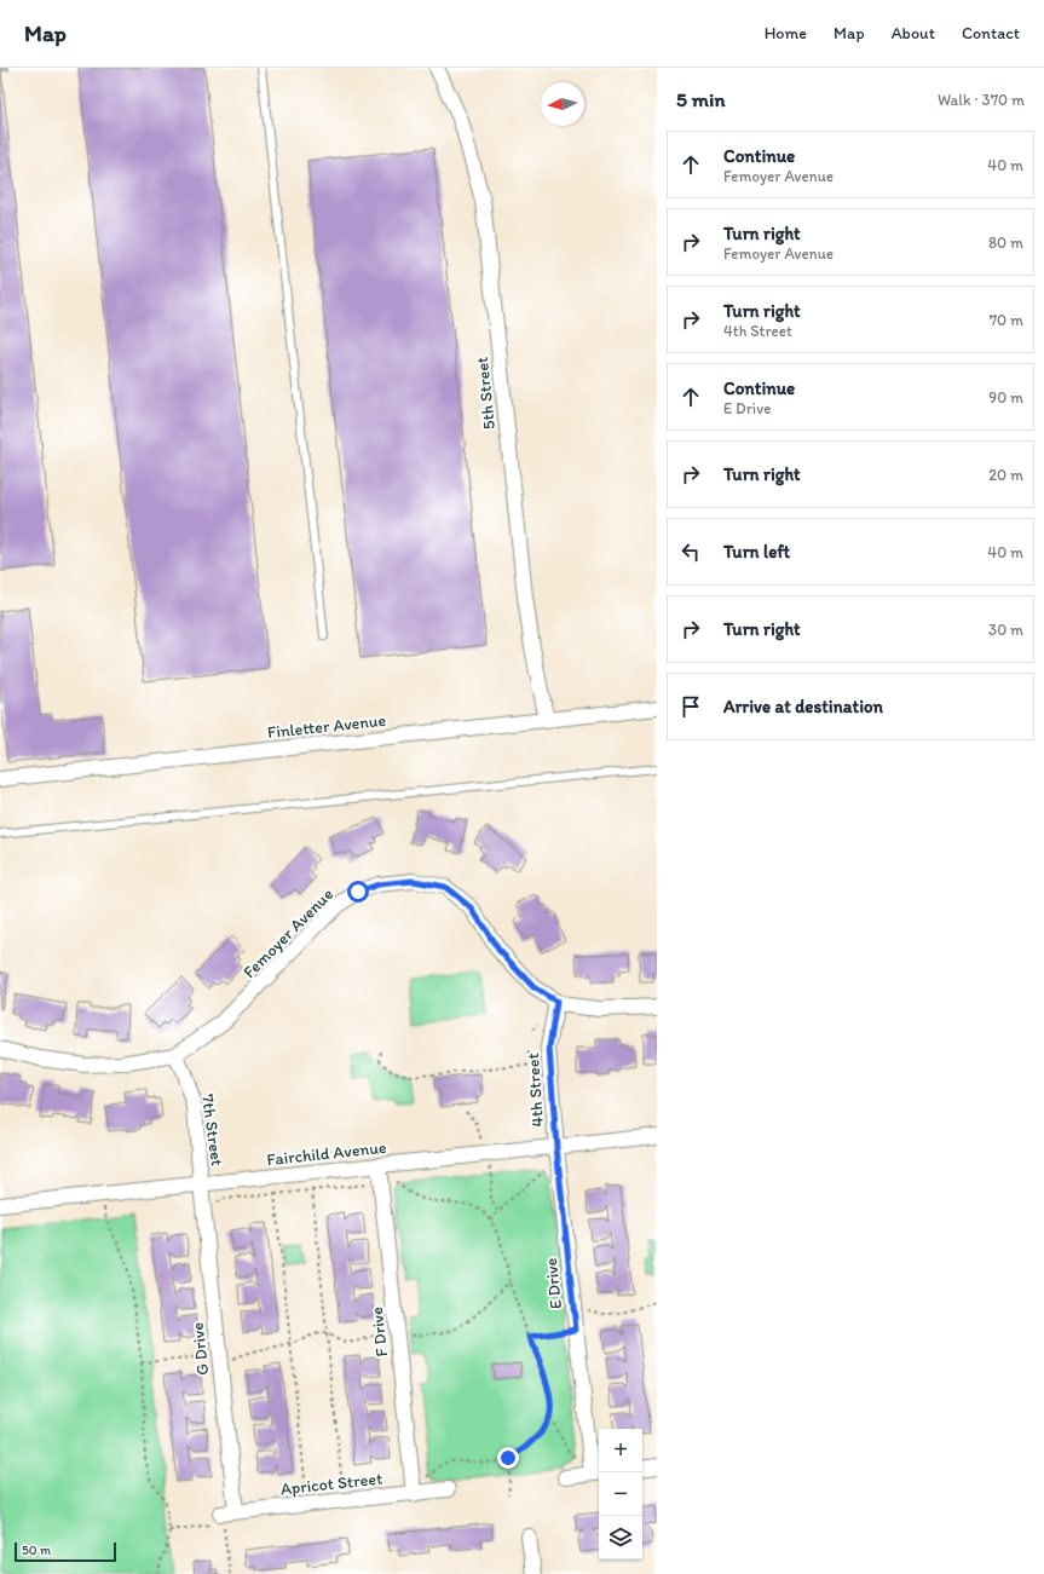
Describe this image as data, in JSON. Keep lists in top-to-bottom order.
{
  "streets": {
    "street": [
      "5th Street",
      "Finletter Avenue",
      "Femoyer Avenue",
      "4th Street",
      "7th Street",
      "Fairchild Avenue",
      "E Drive",
      "F Drive",
      "G Drive",
      "Apricot Street"
    ]
  },
  "crossings": [
    ["5th Street", "Finletter Avenue"],
    ["Femoyer Avenue", "4th Street"],
    ["Femoyer Avenue", "7th Street"],
    ["4th Street", "Fairchild Avenue"],
    ["4th Street", "E Drive"],
    ["7th Street", "Fairchild Avenue"],
    ["7th Street", "G Drive"],
    ["Fairchild Avenue", "E Drive"],
    ["Fairchild Avenue", "F Drive"],
    ["Fairchild Avenue", "G Drive"],
    ["F Drive", "Apricot Street"],
    ["G Drive", "Apricot Street"]
  ],
  "scale_bar": "50 m",
  "north": "left",
  "page": {
    "header": "Map",
    "nav": [
      "Home",
      "Map",
      "About",
      "Contact"
    ],
    "heading": ["5 min", "Walk · 370 m"],
    "list": [
      ["Continue", "Femoyer Avenue", "40 m"],
      ["Turn right", "Femoyer Avenue", "80 m"],
      ["Turn right", "4th Street", "70 m"],
      ["Continue", "E Drive", "90 m"],
      ["Turn right", "20 m"],
      ["Turn left", "40 m"],
      ["Turn right", "30 m"],
      "Arrive at destination"
    ],
    "map_buttons": ["+", "−"],
    "scale": "50 m"
  }
}
